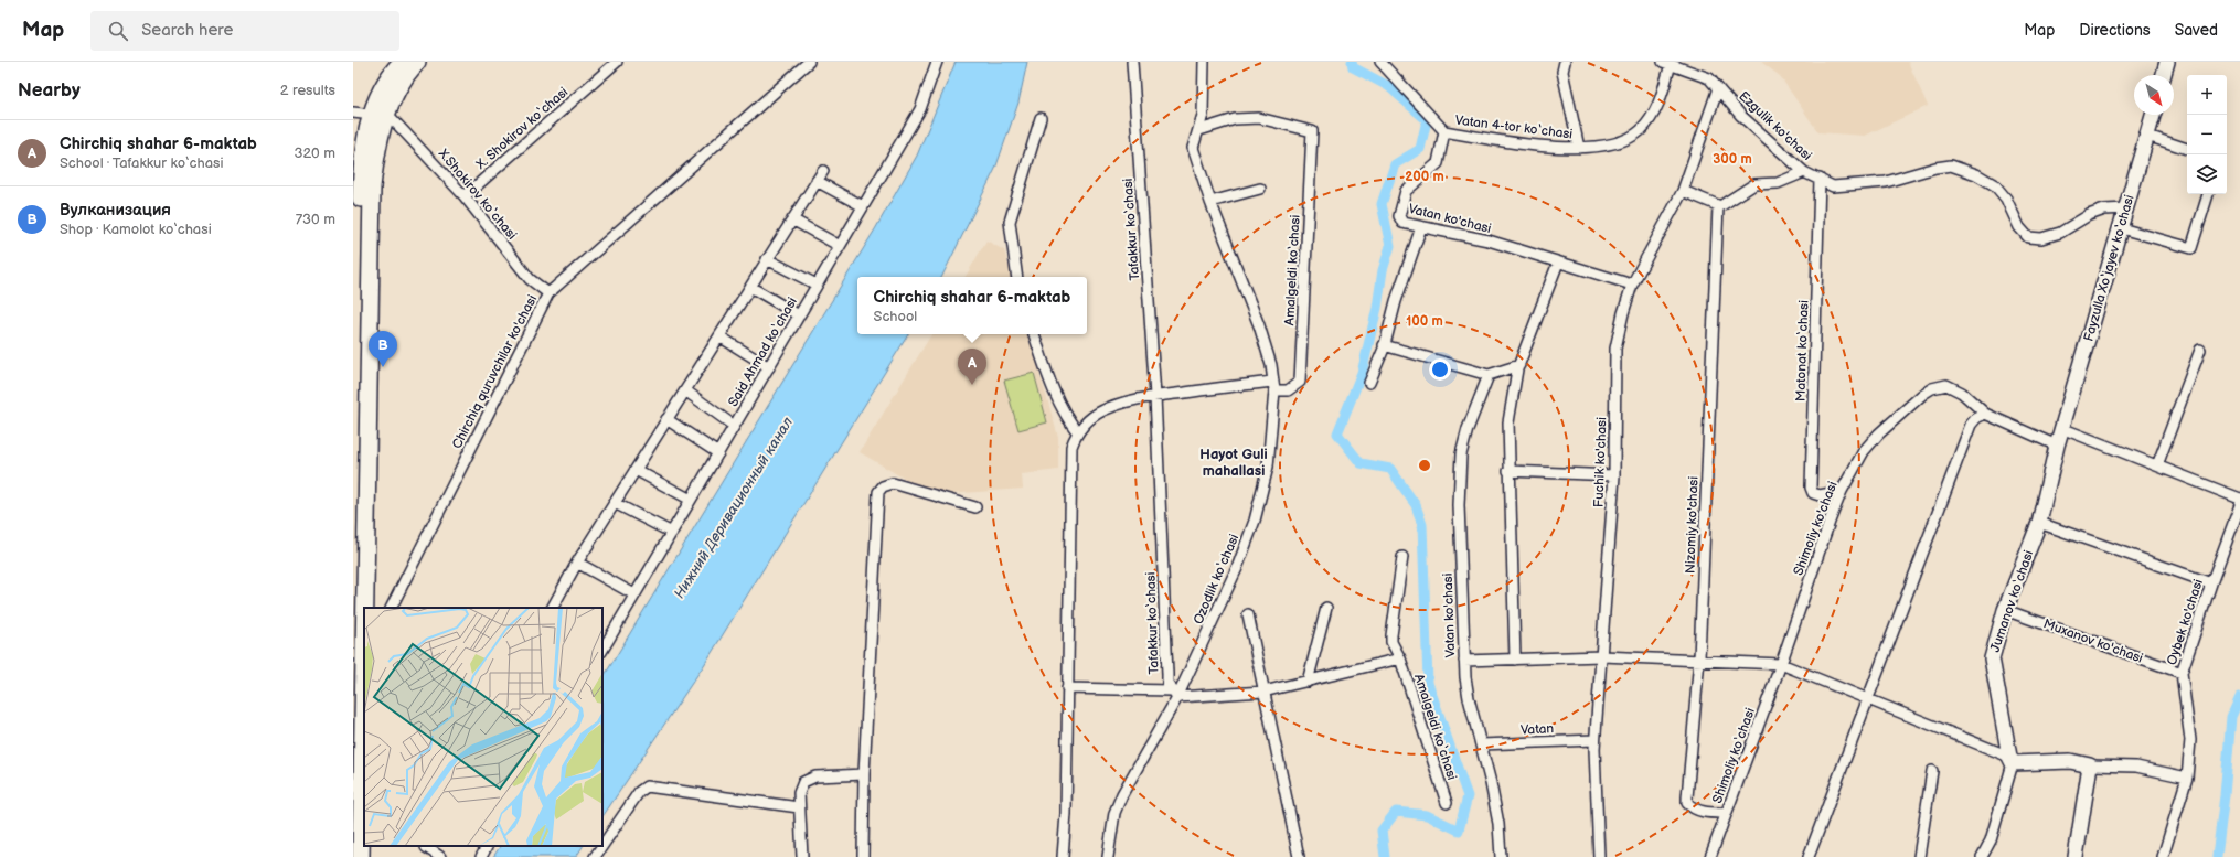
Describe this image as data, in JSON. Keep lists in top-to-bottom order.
{
  "streets": {
    "street": [
      "Ezgulik ko'chasi",
      "Vatan 4-tor ko‘chasi",
      "X. Shokirov ko‘chasi",
      "X.Shokirov ko‘chasi",
      "Vatan ko'chasi",
      "Tafakkur ko‘chasi",
      "Fayzulla Xo‘jayev ko‘chasi",
      "Amalgeldi ko‘chasi",
      "Matonat ko‘chasi",
      "Said Ahmad ko‘chasi",
      "Chirchiq quruvchilar ko'chasi",
      "Fuchik ko'chasi",
      "Nizomiy ko'chasi",
      "Shimoliy ko'chasi",
      "Ozodlik ko‘chasi",
      "Jumanov ko‘chasi",
      "Oybek ko'chasi",
      "Muxanov ko'chasi",
      "Vatan",
      "Shimoliy ko‘chasi"
    ]
  },
  "crossings": [
    ["Ezgulik ko'chasi", "Vatan 4-tor ko‘chasi"],
    ["Ezgulik ko'chasi", "Fayzulla Xo‘jayev ko‘chasi"],
    ["Ezgulik ko'chasi", "Matonat ko‘chasi"],
    ["Ezgulik ko'chasi", "Fuchik ko'chasi"],
    ["Vatan 4-tor ko‘chasi", "Vatan ko'chasi"],
    ["X. Shokirov ko‘chasi", "X.Shokirov ko‘chasi"],
    ["X.Shokirov ko‘chasi", "Chirchiq quruvchilar ko'chasi"],
    ["Vatan ko'chasi", "Fuchik ko'chasi"],
    ["Vatan ko'chasi", "Vatan"],
    ["Tafakkur ko‘chasi", "Ozodlik ko‘chasi"],
    ["Fayzulla Xo‘jayev ko‘chasi", "Jumanov ko‘chasi"],
    ["Amalgeldi ko‘chasi", "Ozodlik ko‘chasi"],
    ["Matonat ko‘chasi", "Shimoliy ko'chasi"],
    ["Fuchik ko'chasi", "Vatan"],
    ["Nizomiy ko'chasi", "Shimoliy ko‘chasi"],
    ["Shimoliy ko'chasi", "Shimoliy ko‘chasi"],
    ["Jumanov ko‘chasi", "Muxanov ko'chasi"],
    ["Oybek ko'chasi", "Muxanov ko'chasi"]
  ],
  "districts": ["Hayot Guli mahallasi"],
  "water": ["Нижний Деривационный канал"],
  "north": "bottom right",
  "page": {
    "header": "Map",
    "search": "Search here",
    "nav": ["Map", "Directions", "Saved"],
    "heading": ["Nearby", "2 results"],
    "map_buttons": ["+", "−"],
    "list": [
      {
        "mark": "A",
        "name": "Chirchiq shahar 6-maktab",
        "note": "School · Tafakkur ko‘chasi",
        "value": "320 m"
      },
      {
        "mark": "B",
        "name": "Вулканизация",
        "note": "Shop · Kamolot ko‘chasi",
        "value": "730 m"
      }
    ],
    "popup": ["Chirchiq shahar 6-maktab", "School"],
    "pins": ["B", "A"]
  },
  "rings": ["300 m", "200 m", "100 m"]
}
